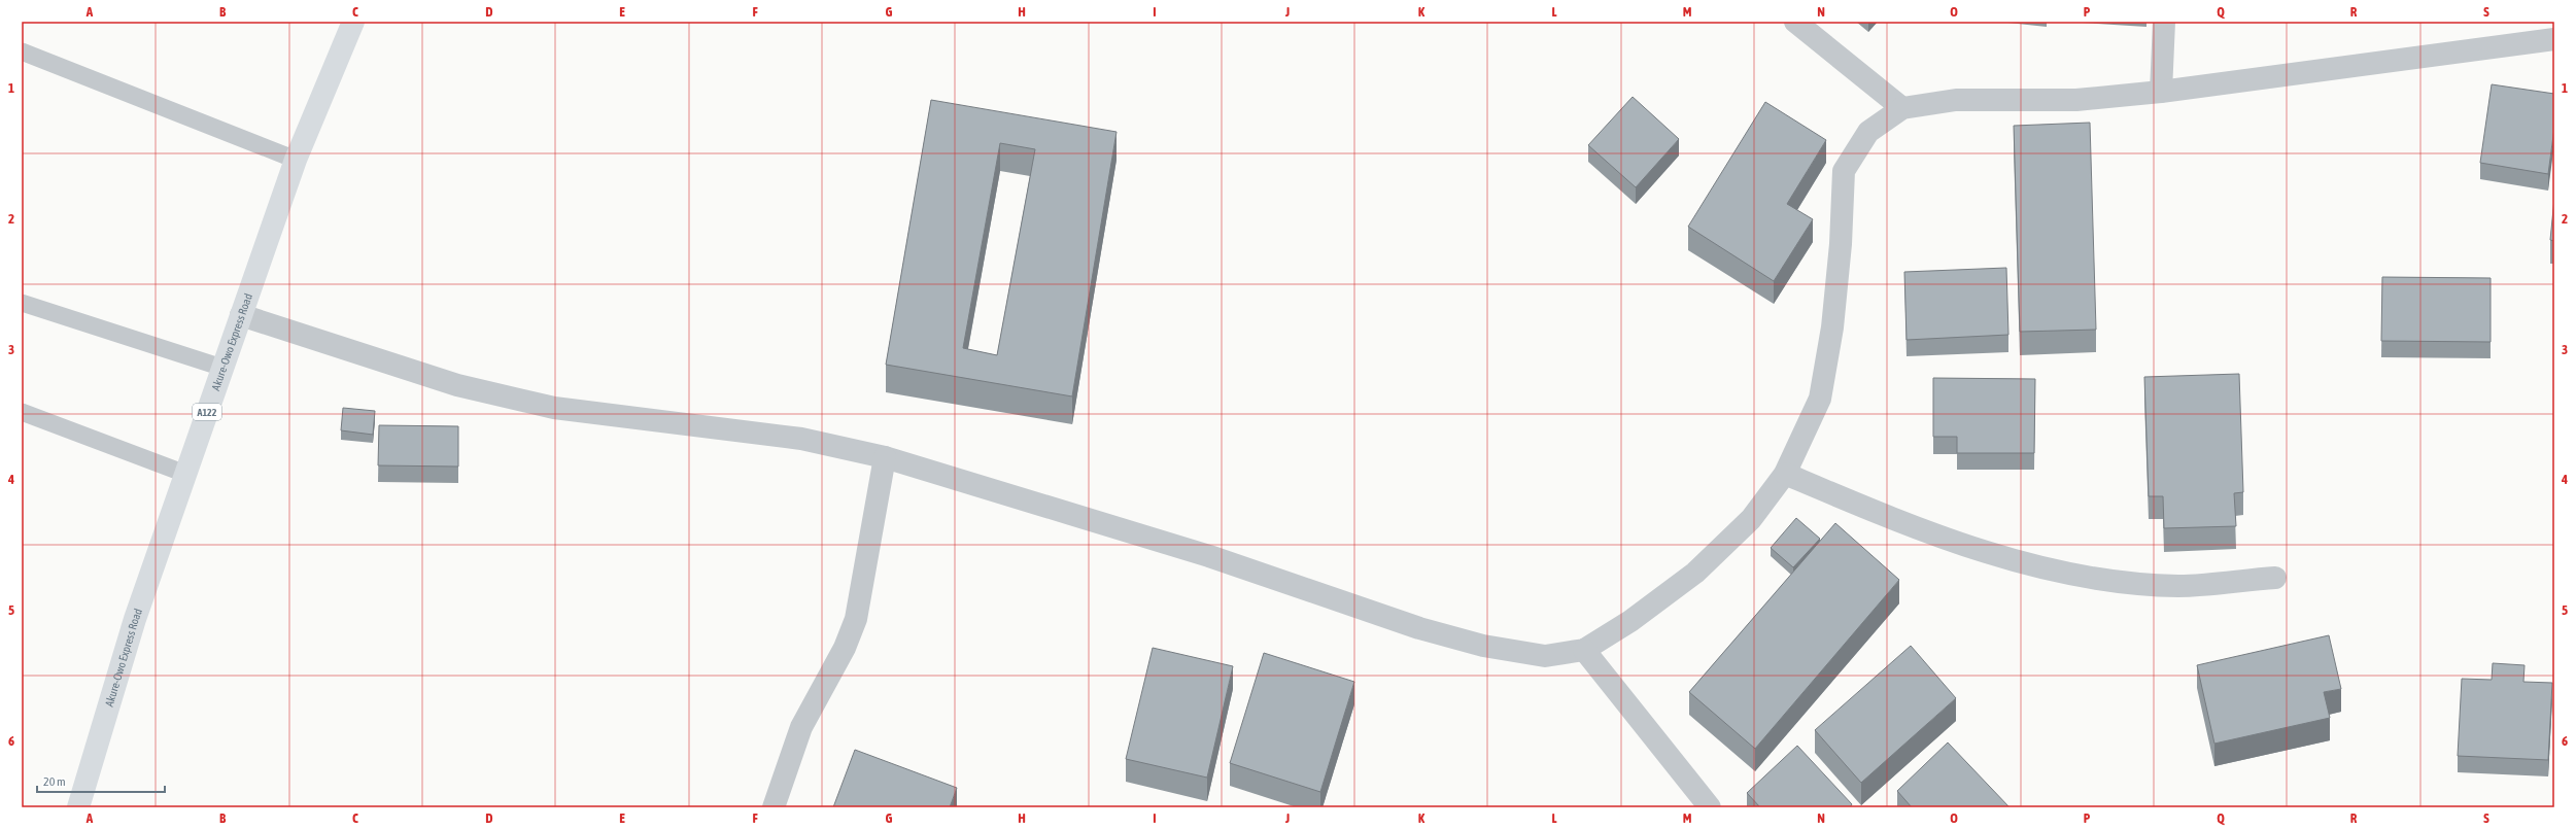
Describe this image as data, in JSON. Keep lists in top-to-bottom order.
{
  "streets": {
    "highway": ["Akure-Owo Express Road", "A122"]
  },
  "scale_bar": "20 m",
  "grid": {
    "columns": [
      "A",
      "B",
      "C",
      "D",
      "E",
      "F",
      "G",
      "H",
      "I",
      "J",
      "K",
      "L",
      "M",
      "N",
      "O",
      "P",
      "Q",
      "R",
      "S"
    ],
    "rows": [
      "1",
      "2",
      "3",
      "4",
      "5",
      "6"
    ]
  }
}
